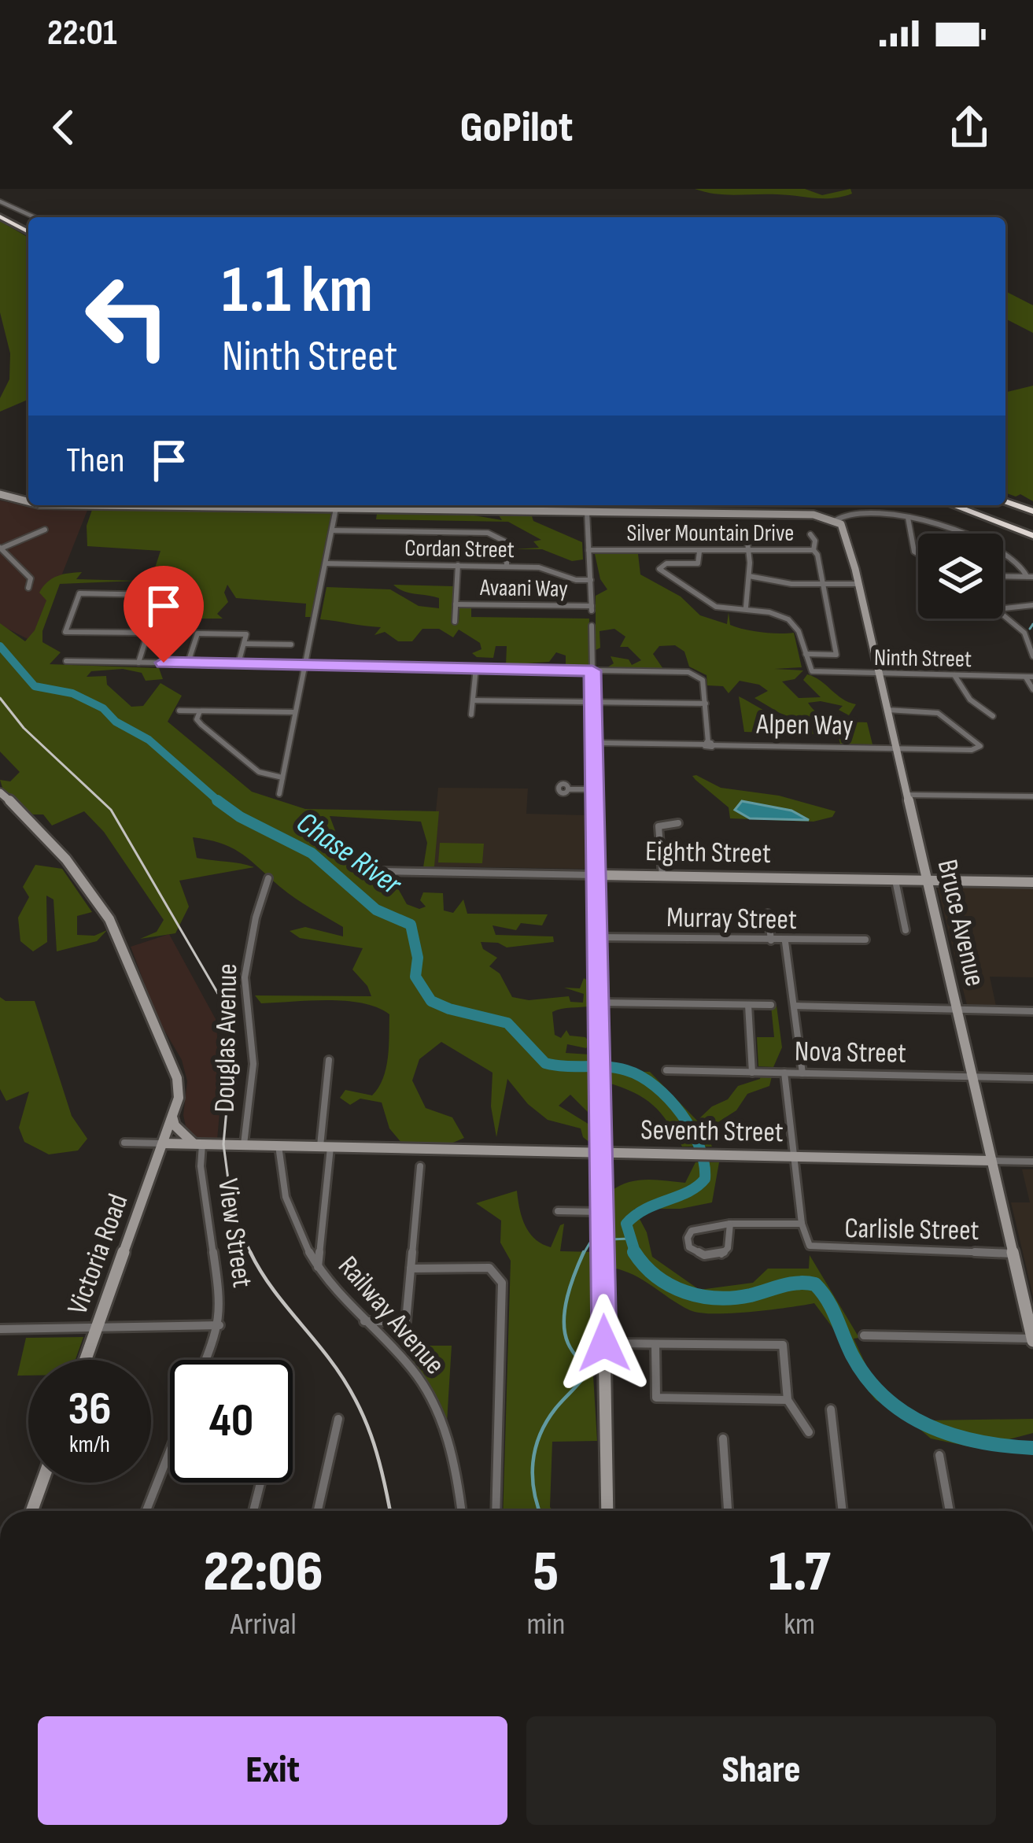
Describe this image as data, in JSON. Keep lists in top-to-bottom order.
{
  "streets": {
    "street": [
      "Silver Mountain Drive",
      "Cordan Street",
      "Avaani Way",
      "Ninth Street",
      "Alpen Way",
      "Eighth Street",
      "Murray Street",
      "Bruce Avenue",
      "Douglas Avenue",
      "Nova Street",
      "Seventh Street",
      "Carlisle Street",
      "View Street",
      "Victoria Road",
      "Railway Avenue"
    ]
  },
  "crossings": [
    ["Cordan Street", "Avaani Way"],
    ["Ninth Street", "Bruce Avenue"],
    ["Alpen Way", "Bruce Avenue"],
    ["Eighth Street", "Bruce Avenue"],
    ["Bruce Avenue", "Nova Street"],
    ["Bruce Avenue", "Seventh Street"],
    ["Bruce Avenue", "Carlisle Street"],
    ["Douglas Avenue", "Seventh Street"],
    ["Seventh Street", "View Street"],
    ["Seventh Street", "Victoria Road"],
    ["Seventh Street", "Railway Avenue"]
  ],
  "water": ["Chase River"],
  "page": {
    "status": "22:01",
    "header": "GoPilot",
    "turn": ["1.1 km", "Ninth Street"],
    "then": "Then",
    "speed": "36 km/h",
    "limit": "40",
    "eta": [
      "22:06",
      "Arrival",
      "5",
      "min",
      "1.7",
      "km"
    ],
    "buttons": ["Exit", "Share"]
  }
}
